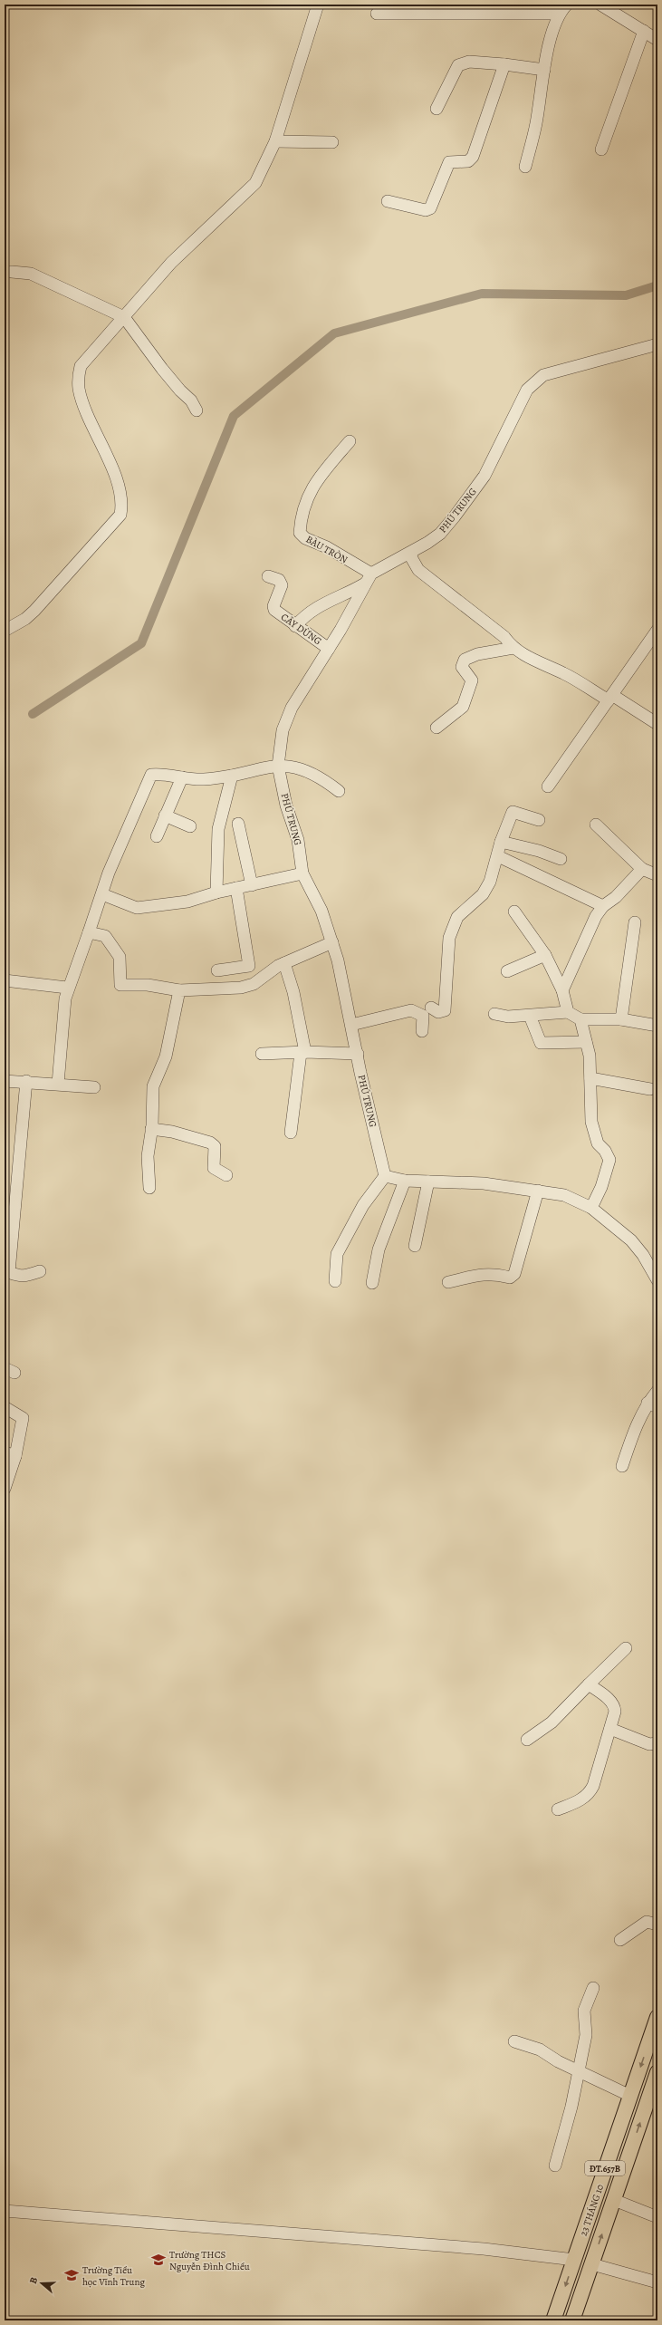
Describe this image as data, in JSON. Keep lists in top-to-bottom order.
{
  "streets": {
    "main road": ["ĐT.657B", "23 THÁNG 10"],
    "street": ["PHÚ TRUNG", "BÀU TRÒN", "CÂY DỪNG"]
  },
  "crossings": [
    ["PHÚ TRUNG", "BÀU TRÒN"],
    ["PHÚ TRUNG", "CÂY DỪNG"]
  ],
  "places": {
    "school or university": ["Trường THCS Nguyễn Đình Chiểu", "Trường Tiểu học Vĩnh Trung"]
  },
  "north": "left"
}
